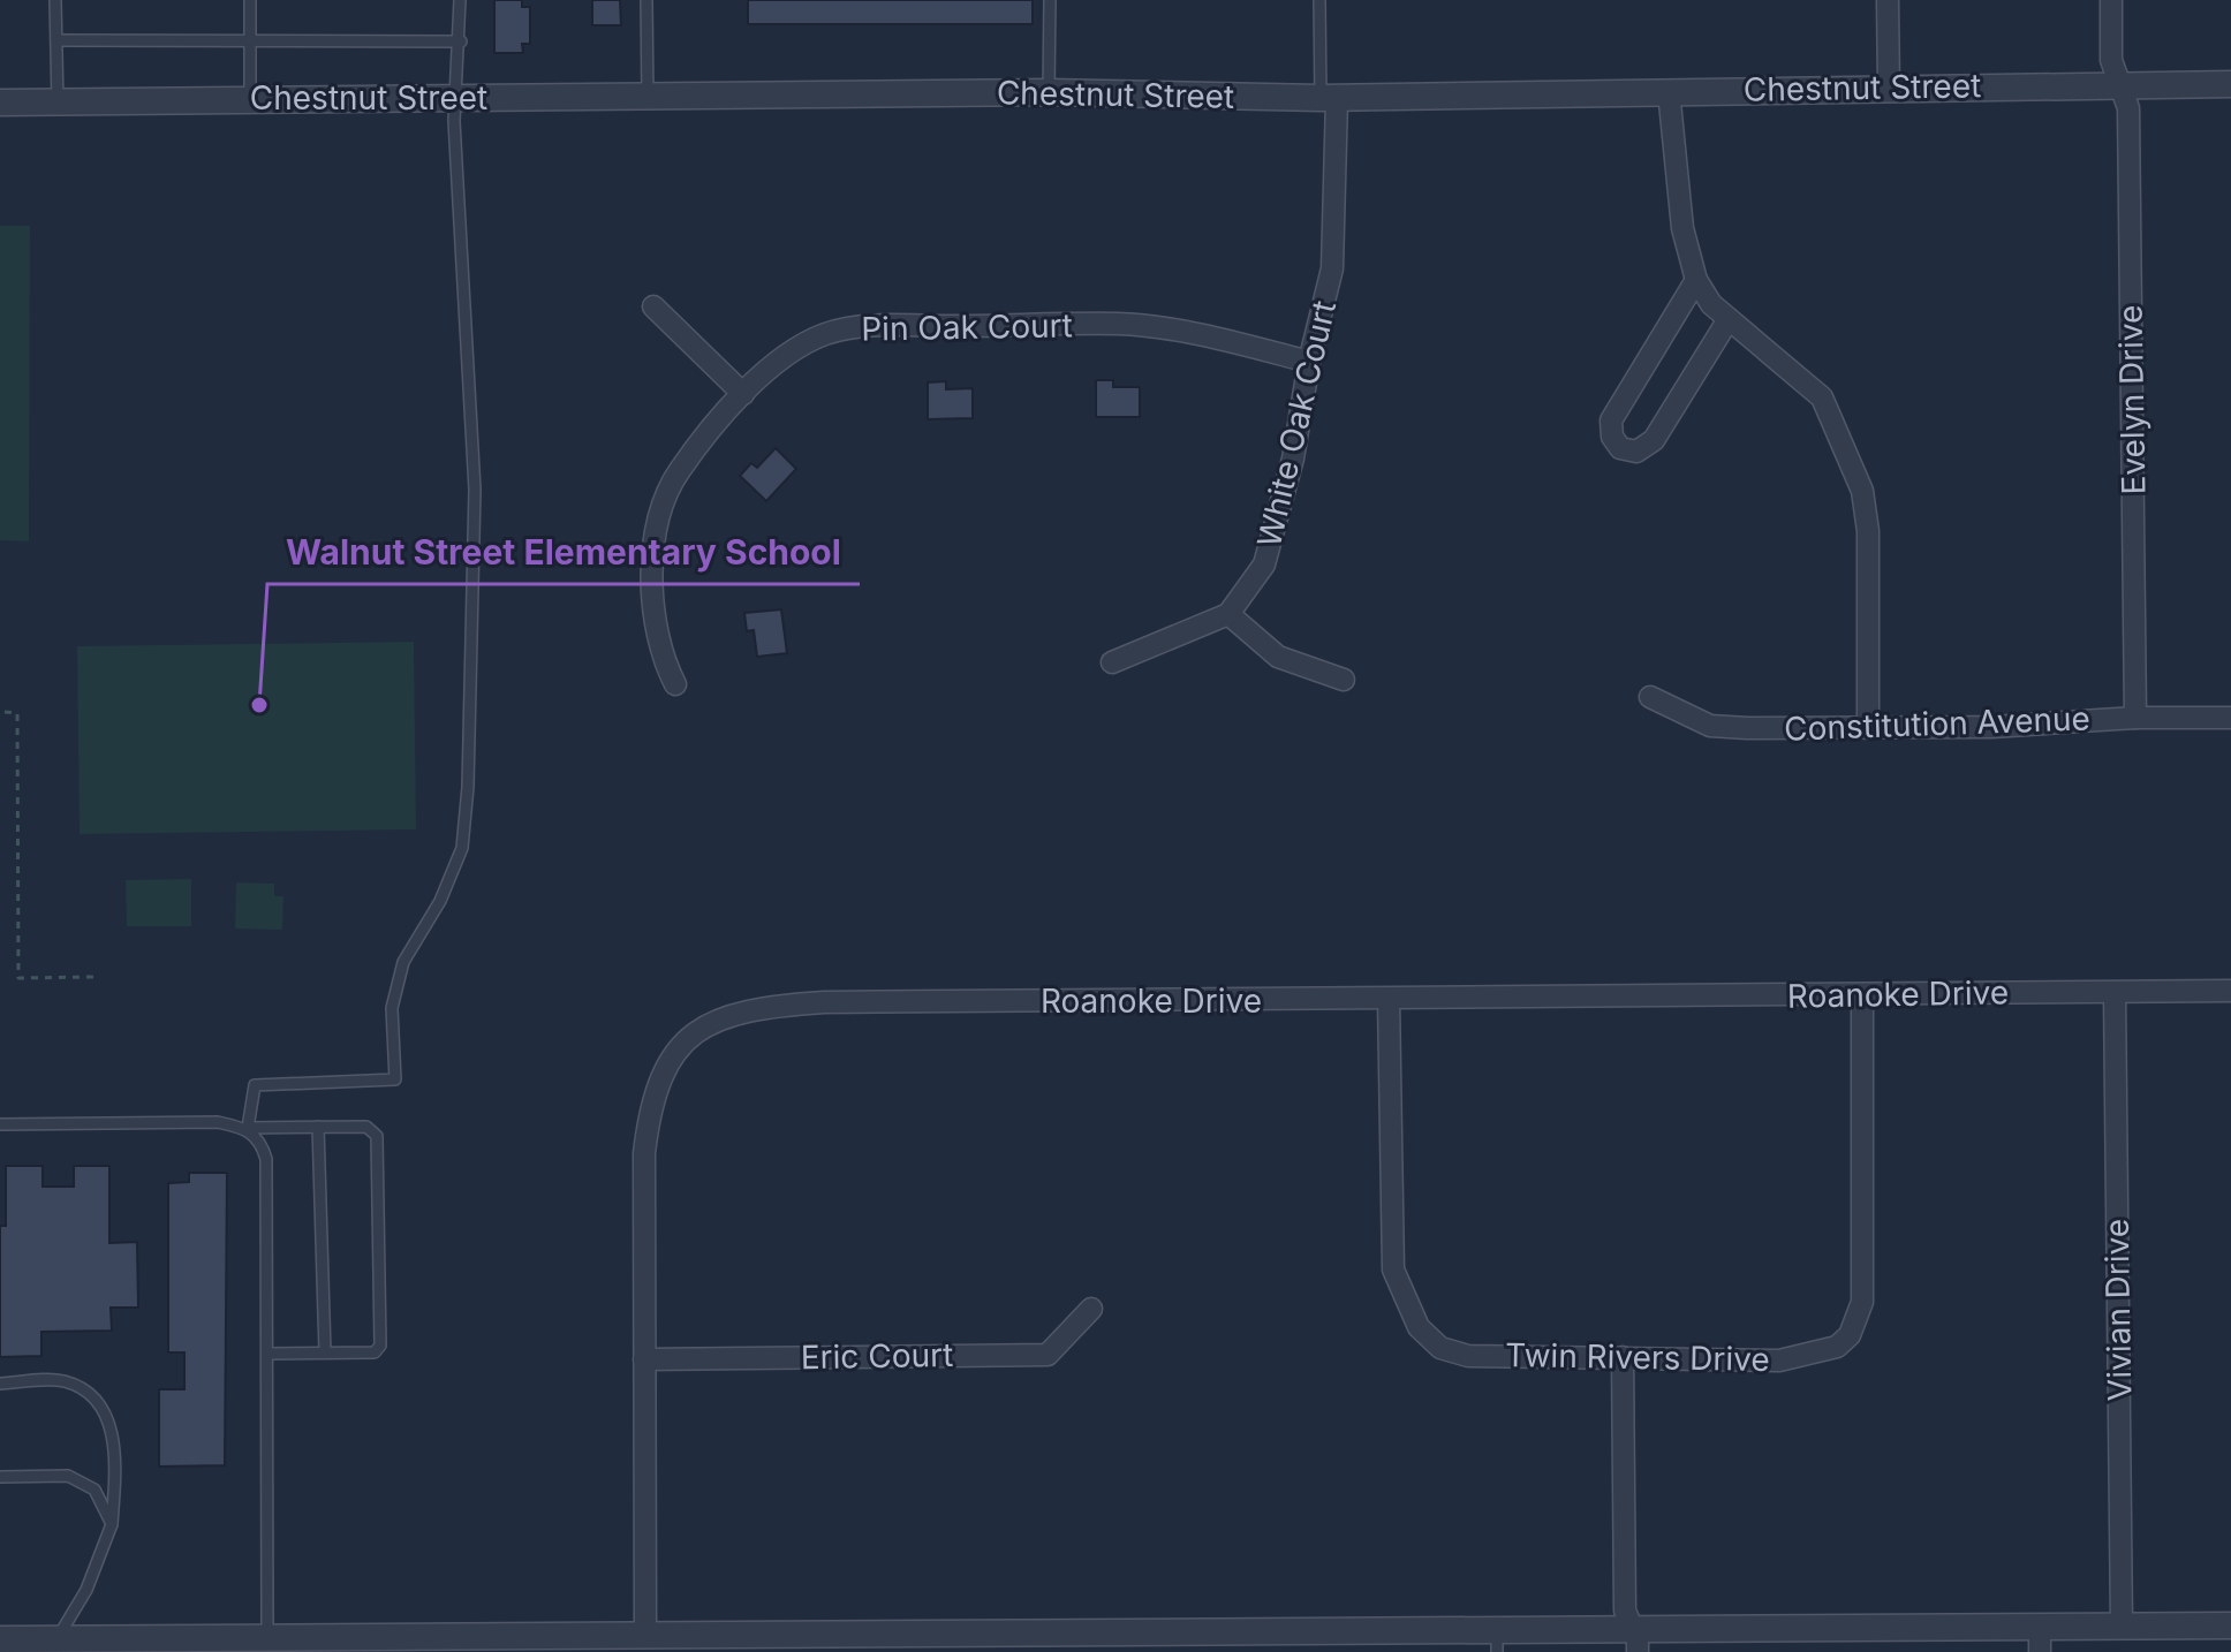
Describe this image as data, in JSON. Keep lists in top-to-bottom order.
{
  "streets": {
    "street": [
      "Chestnut Street",
      "Pin Oak Court",
      "Evelyn Drive",
      "White Oak Court",
      "Constitution Avenue",
      "Roanoke Drive",
      "Vivian Drive",
      "Eric Court",
      "Twin Rivers Drive"
    ]
  },
  "crossings": [
    ["Chestnut Street", "Evelyn Drive"],
    ["Chestnut Street", "White Oak Court"],
    ["Pin Oak Court", "White Oak Court"],
    ["Evelyn Drive", "Constitution Avenue"],
    ["Roanoke Drive", "Vivian Drive"],
    ["Roanoke Drive", "Eric Court"],
    ["Roanoke Drive", "Twin Rivers Drive"]
  ],
  "places": ["Walnut Street Elementary School"]
}
